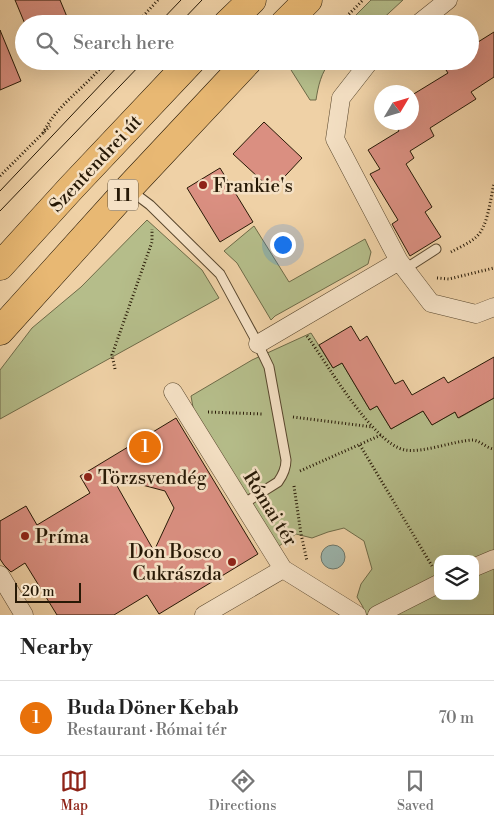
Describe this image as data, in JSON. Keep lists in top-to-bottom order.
{
  "streets": {
    "main road": ["Szentendrei út", "11"],
    "street": ["Római tér"]
  },
  "places": [
    "Frankie's",
    "Törzsvendég",
    "Príma",
    "Don Bosco Cukrászda"
  ],
  "scale_bar": "20 m",
  "north": "top right",
  "page": {
    "search": "Search here",
    "pins": "1",
    "scale": "20 m",
    "heading": "Nearby",
    "list": [
      {
        "mark": "1",
        "name": "Buda Döner Kebab",
        "note": "Restaurant · Római tér",
        "value": "70 m"
      }
    ],
    "nav": ["Map", "Directions", "Saved"]
  }
}
